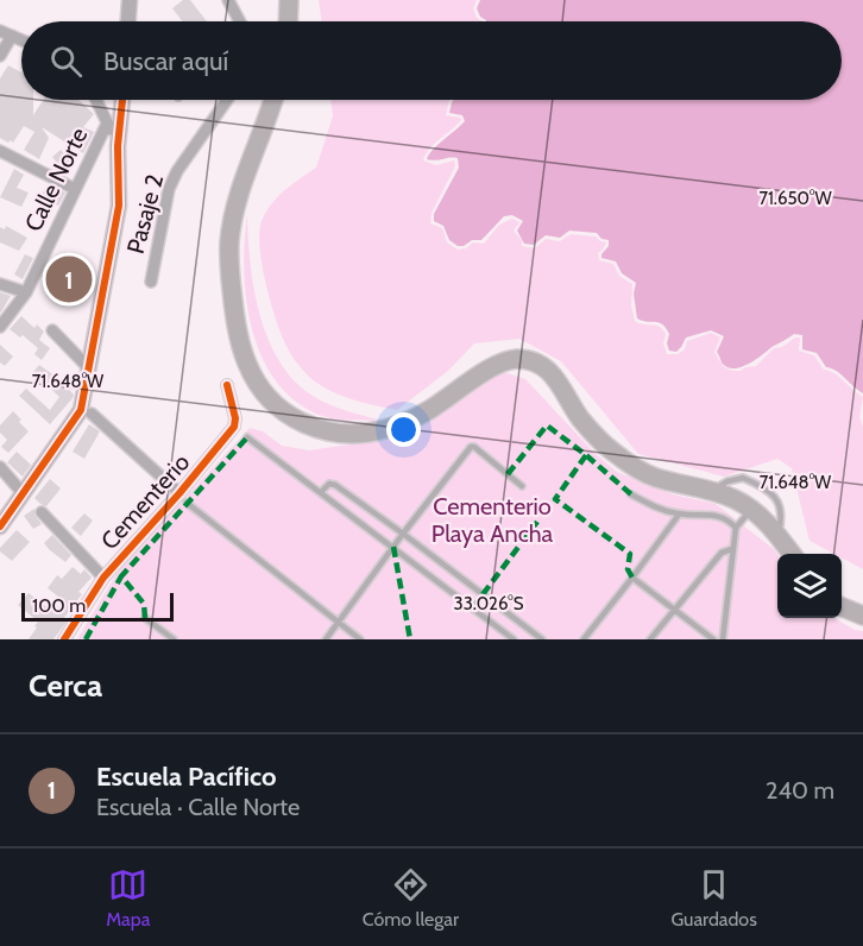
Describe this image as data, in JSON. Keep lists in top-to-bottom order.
{
  "streets": {
    "street": ["Calle Norte", "Pasaje 2", "Cementerio"]
  },
  "parks": ["Cementerio Playa Ancha"],
  "scale_bar": "100 m",
  "page": {
    "search": "Buscar aquí",
    "pins": "1",
    "scale": "100 m",
    "heading": "Cerca",
    "list": [
      {
        "mark": "1",
        "name": "Escuela Pacífico",
        "note": "Escuela · Calle Norte",
        "value": "240 m"
      }
    ],
    "nav": ["Mapa", "Cómo llegar", "Guardados"]
  },
  "coordinates": ["71.650°W", "71.648°W", "33.026°S"]
}
